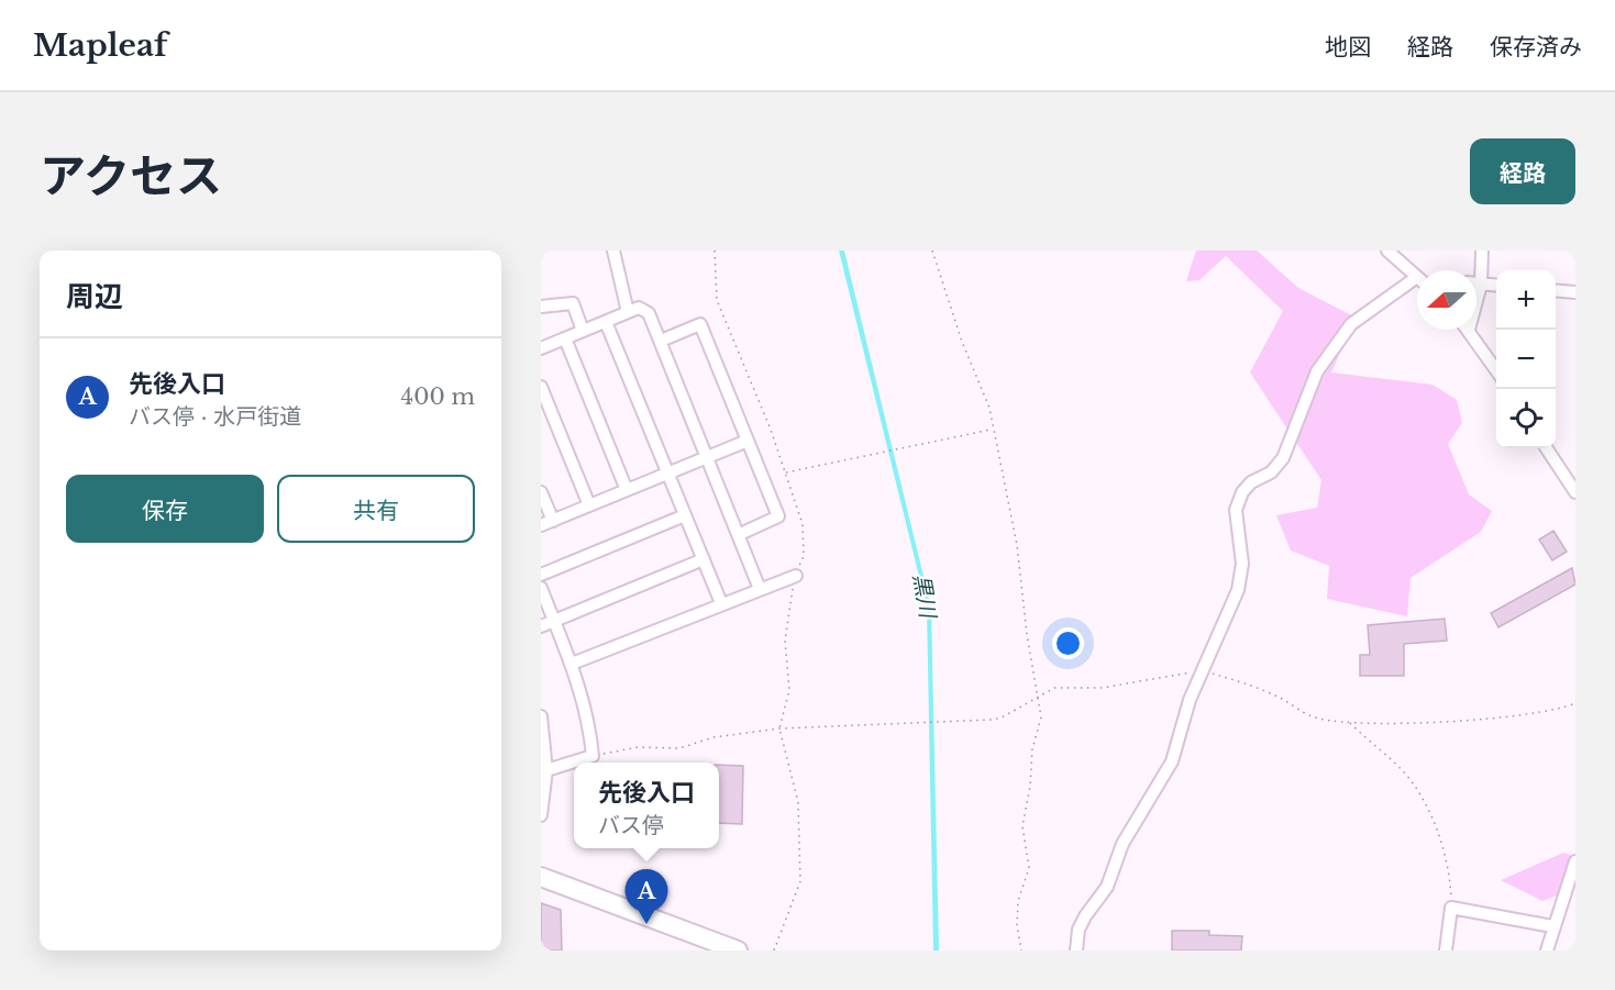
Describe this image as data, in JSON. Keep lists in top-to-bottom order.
{
  "water": ["黒川"],
  "north": "left",
  "page": {
    "header": "Mapleaf",
    "nav": ["地図", "経路", "保存済み"],
    "title": "アクセス",
    "buttons": [
      "経路",
      ["保存", "共有"]
    ],
    "heading": "周辺",
    "map_buttons": ["+", "−"],
    "list": [
      {
        "mark": "A",
        "name": "先後入口",
        "note": "バス停 · 水戸街道",
        "value": "400 m"
      }
    ],
    "popup": ["先後入口", "バス停"],
    "pins": "A"
  }
}
